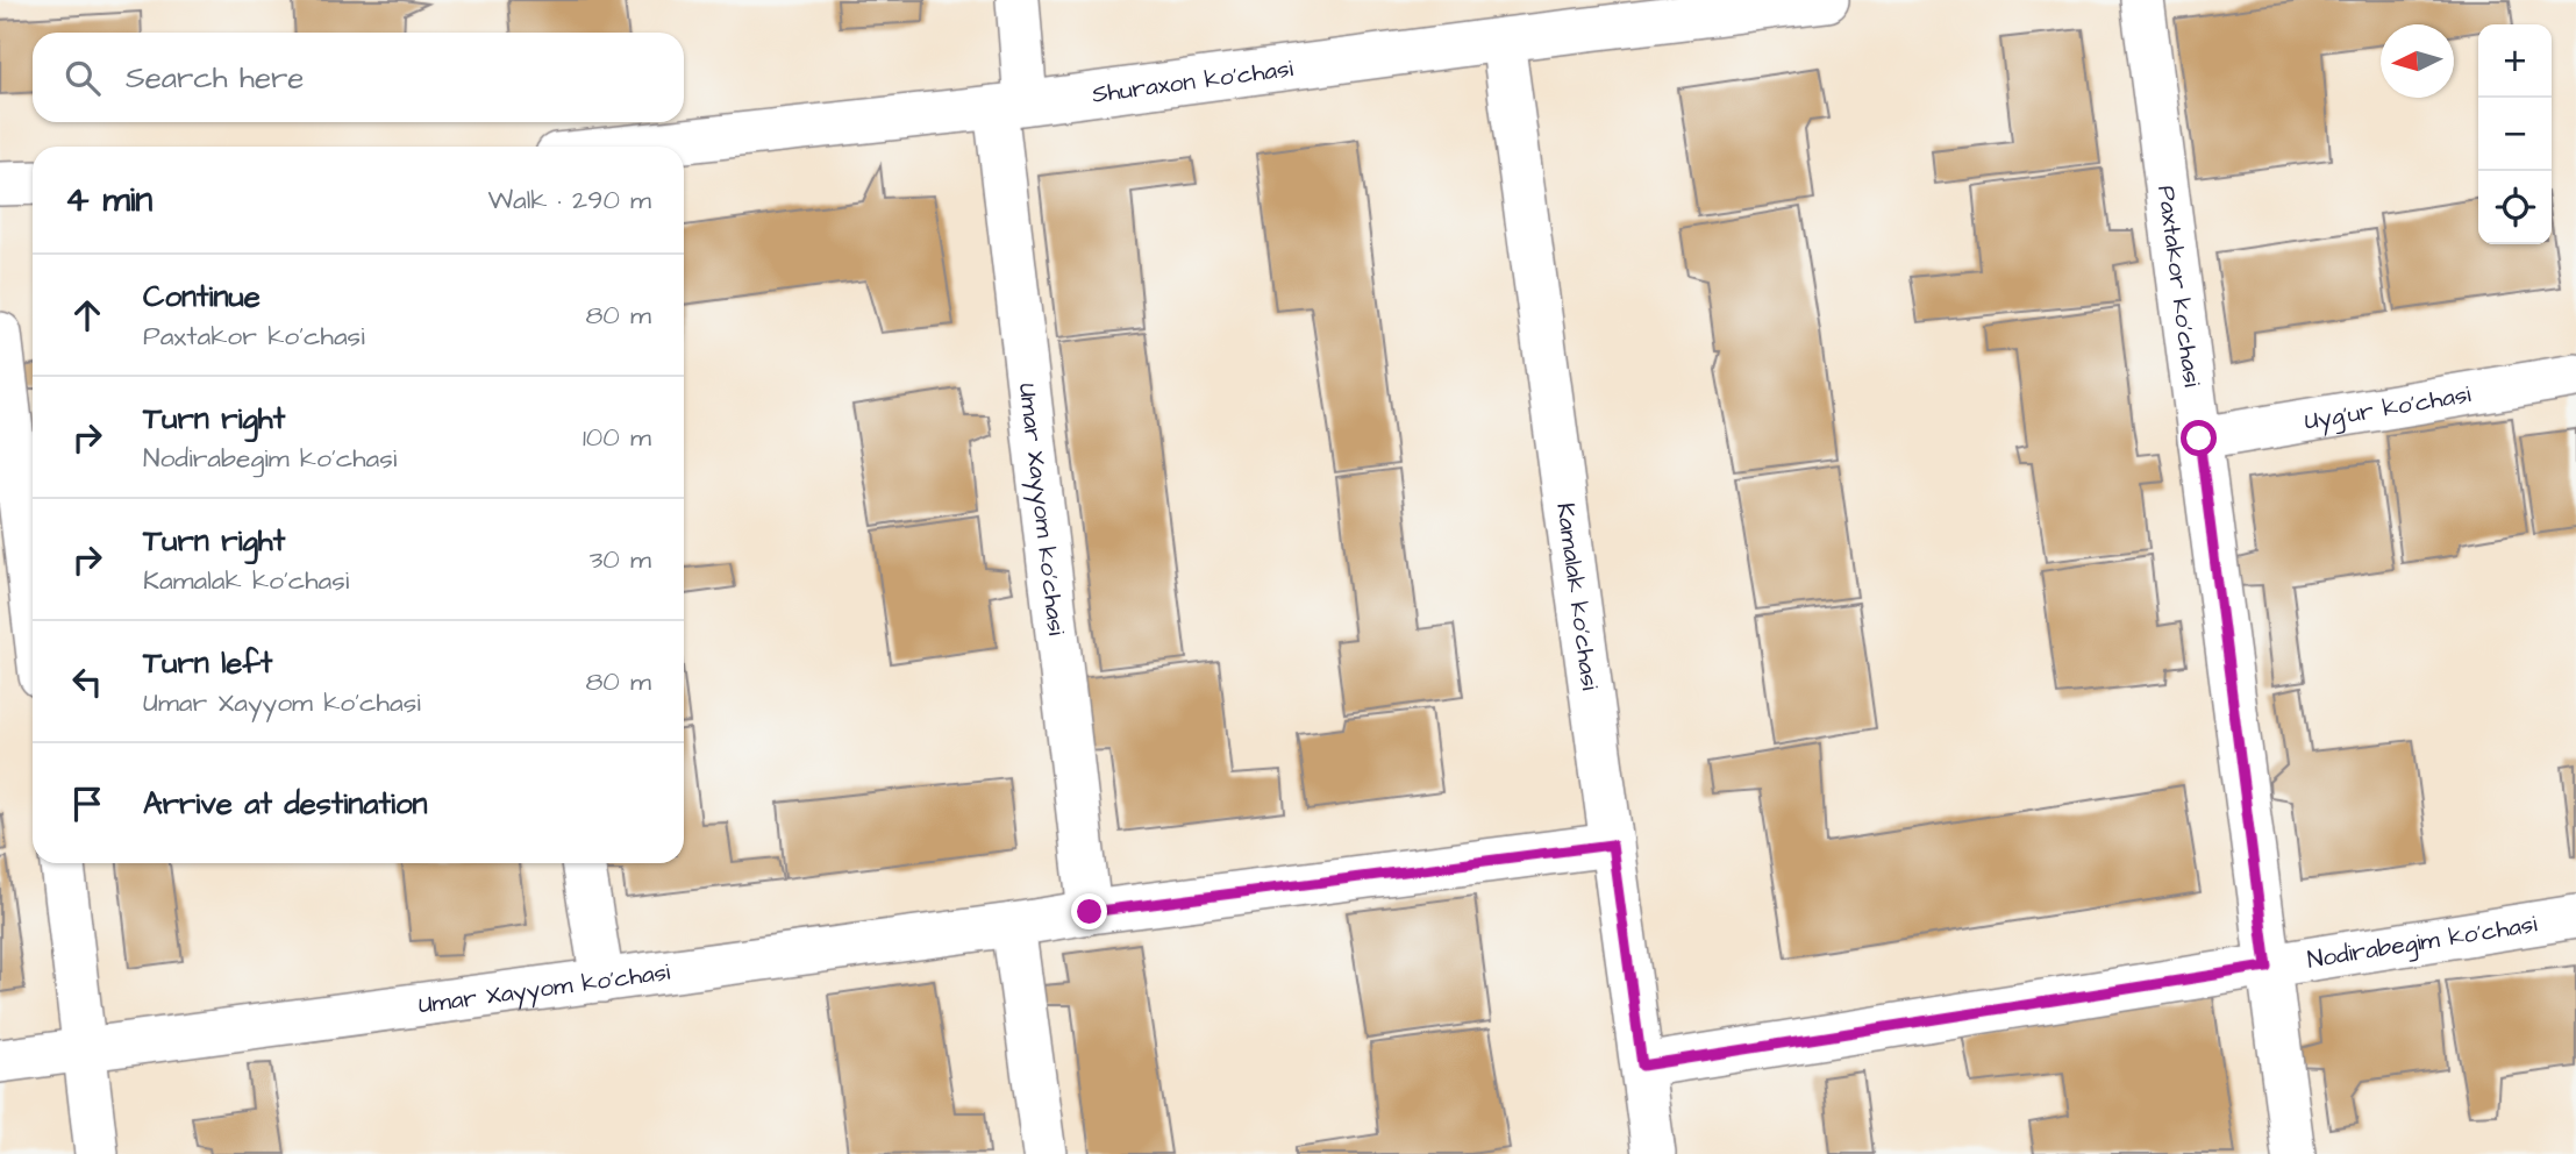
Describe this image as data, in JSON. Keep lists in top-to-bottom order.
{
  "streets": {
    "street": [
      "Shuraxon ko'chasi",
      "Paxtakor ko'chasi",
      "Uyg'ur ko'chasi",
      "Umar Xayyom ko'chasi",
      "Kamalak ko'chasi",
      "Nodirabegim ko'chasi"
    ]
  },
  "crossings": [
    ["Shuraxon ko'chasi", "Umar Xayyom ko'chasi"],
    ["Shuraxon ko'chasi", "Kamalak ko'chasi"],
    ["Paxtakor ko'chasi", "Uyg'ur ko'chasi"],
    ["Paxtakor ko'chasi", "Nodirabegim ko'chasi"],
    ["Umar Xayyom ko'chasi", "Kamalak ko'chasi"],
    ["Kamalak ko'chasi", "Nodirabegim ko'chasi"]
  ],
  "north": "left",
  "page": {
    "map_buttons": ["+", "−"],
    "search": "Search here",
    "heading": ["4 min", "Walk · 290 m"],
    "list": [
      ["Continue", "Paxtakor ko'chasi", "80 m"],
      ["Turn right", "Nodirabegim ko'chasi", "100 m"],
      ["Turn right", "Kamalak ko'chasi", "30 m"],
      ["Turn left", "Umar Xayyom ko'chasi", "80 m"],
      "Arrive at destination"
    ]
  }
}
